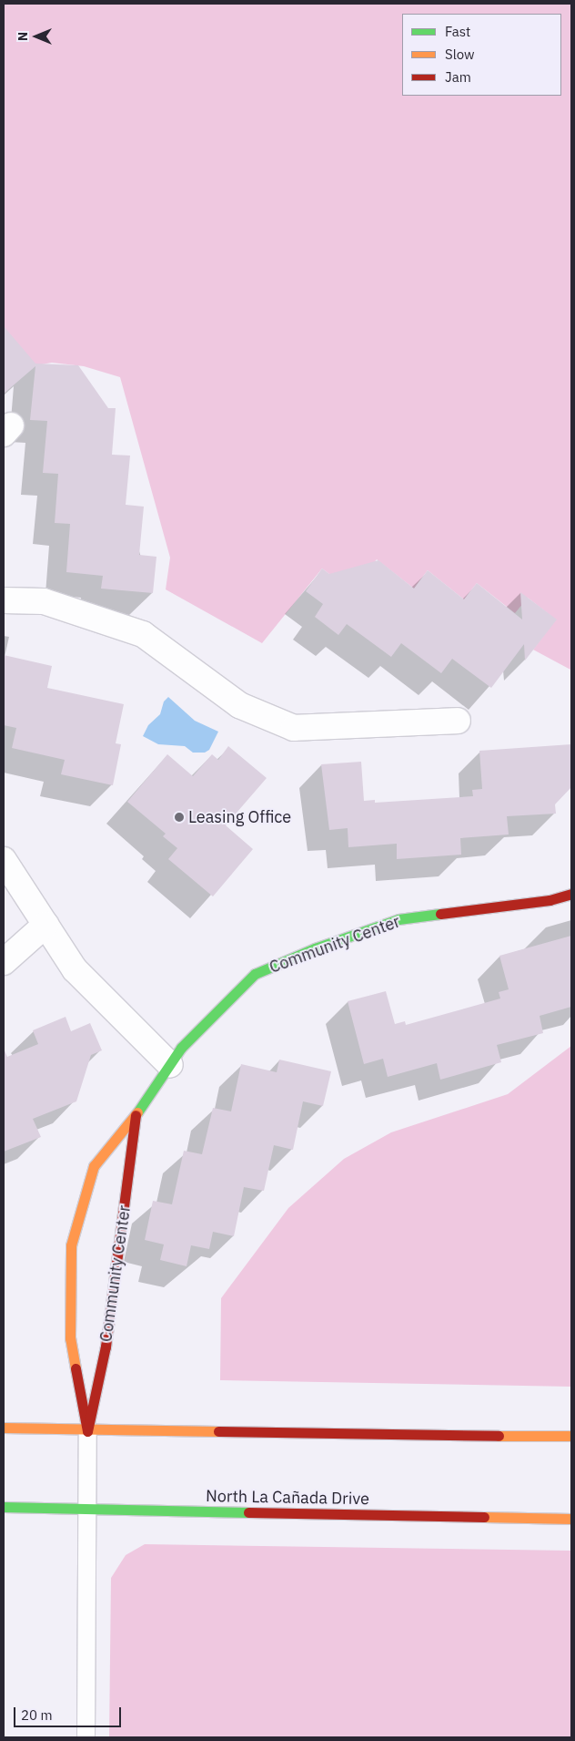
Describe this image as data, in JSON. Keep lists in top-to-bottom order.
{
  "streets": {
    "street": ["Community Center", "North La Cañada Drive"]
  },
  "crossings": [
    ["Community Center", "North La Cañada Drive"]
  ],
  "places": ["Leasing Office"],
  "legend": ["Fast", "Slow", "Jam"],
  "scale_bar": "20 m",
  "north": "left"
}
